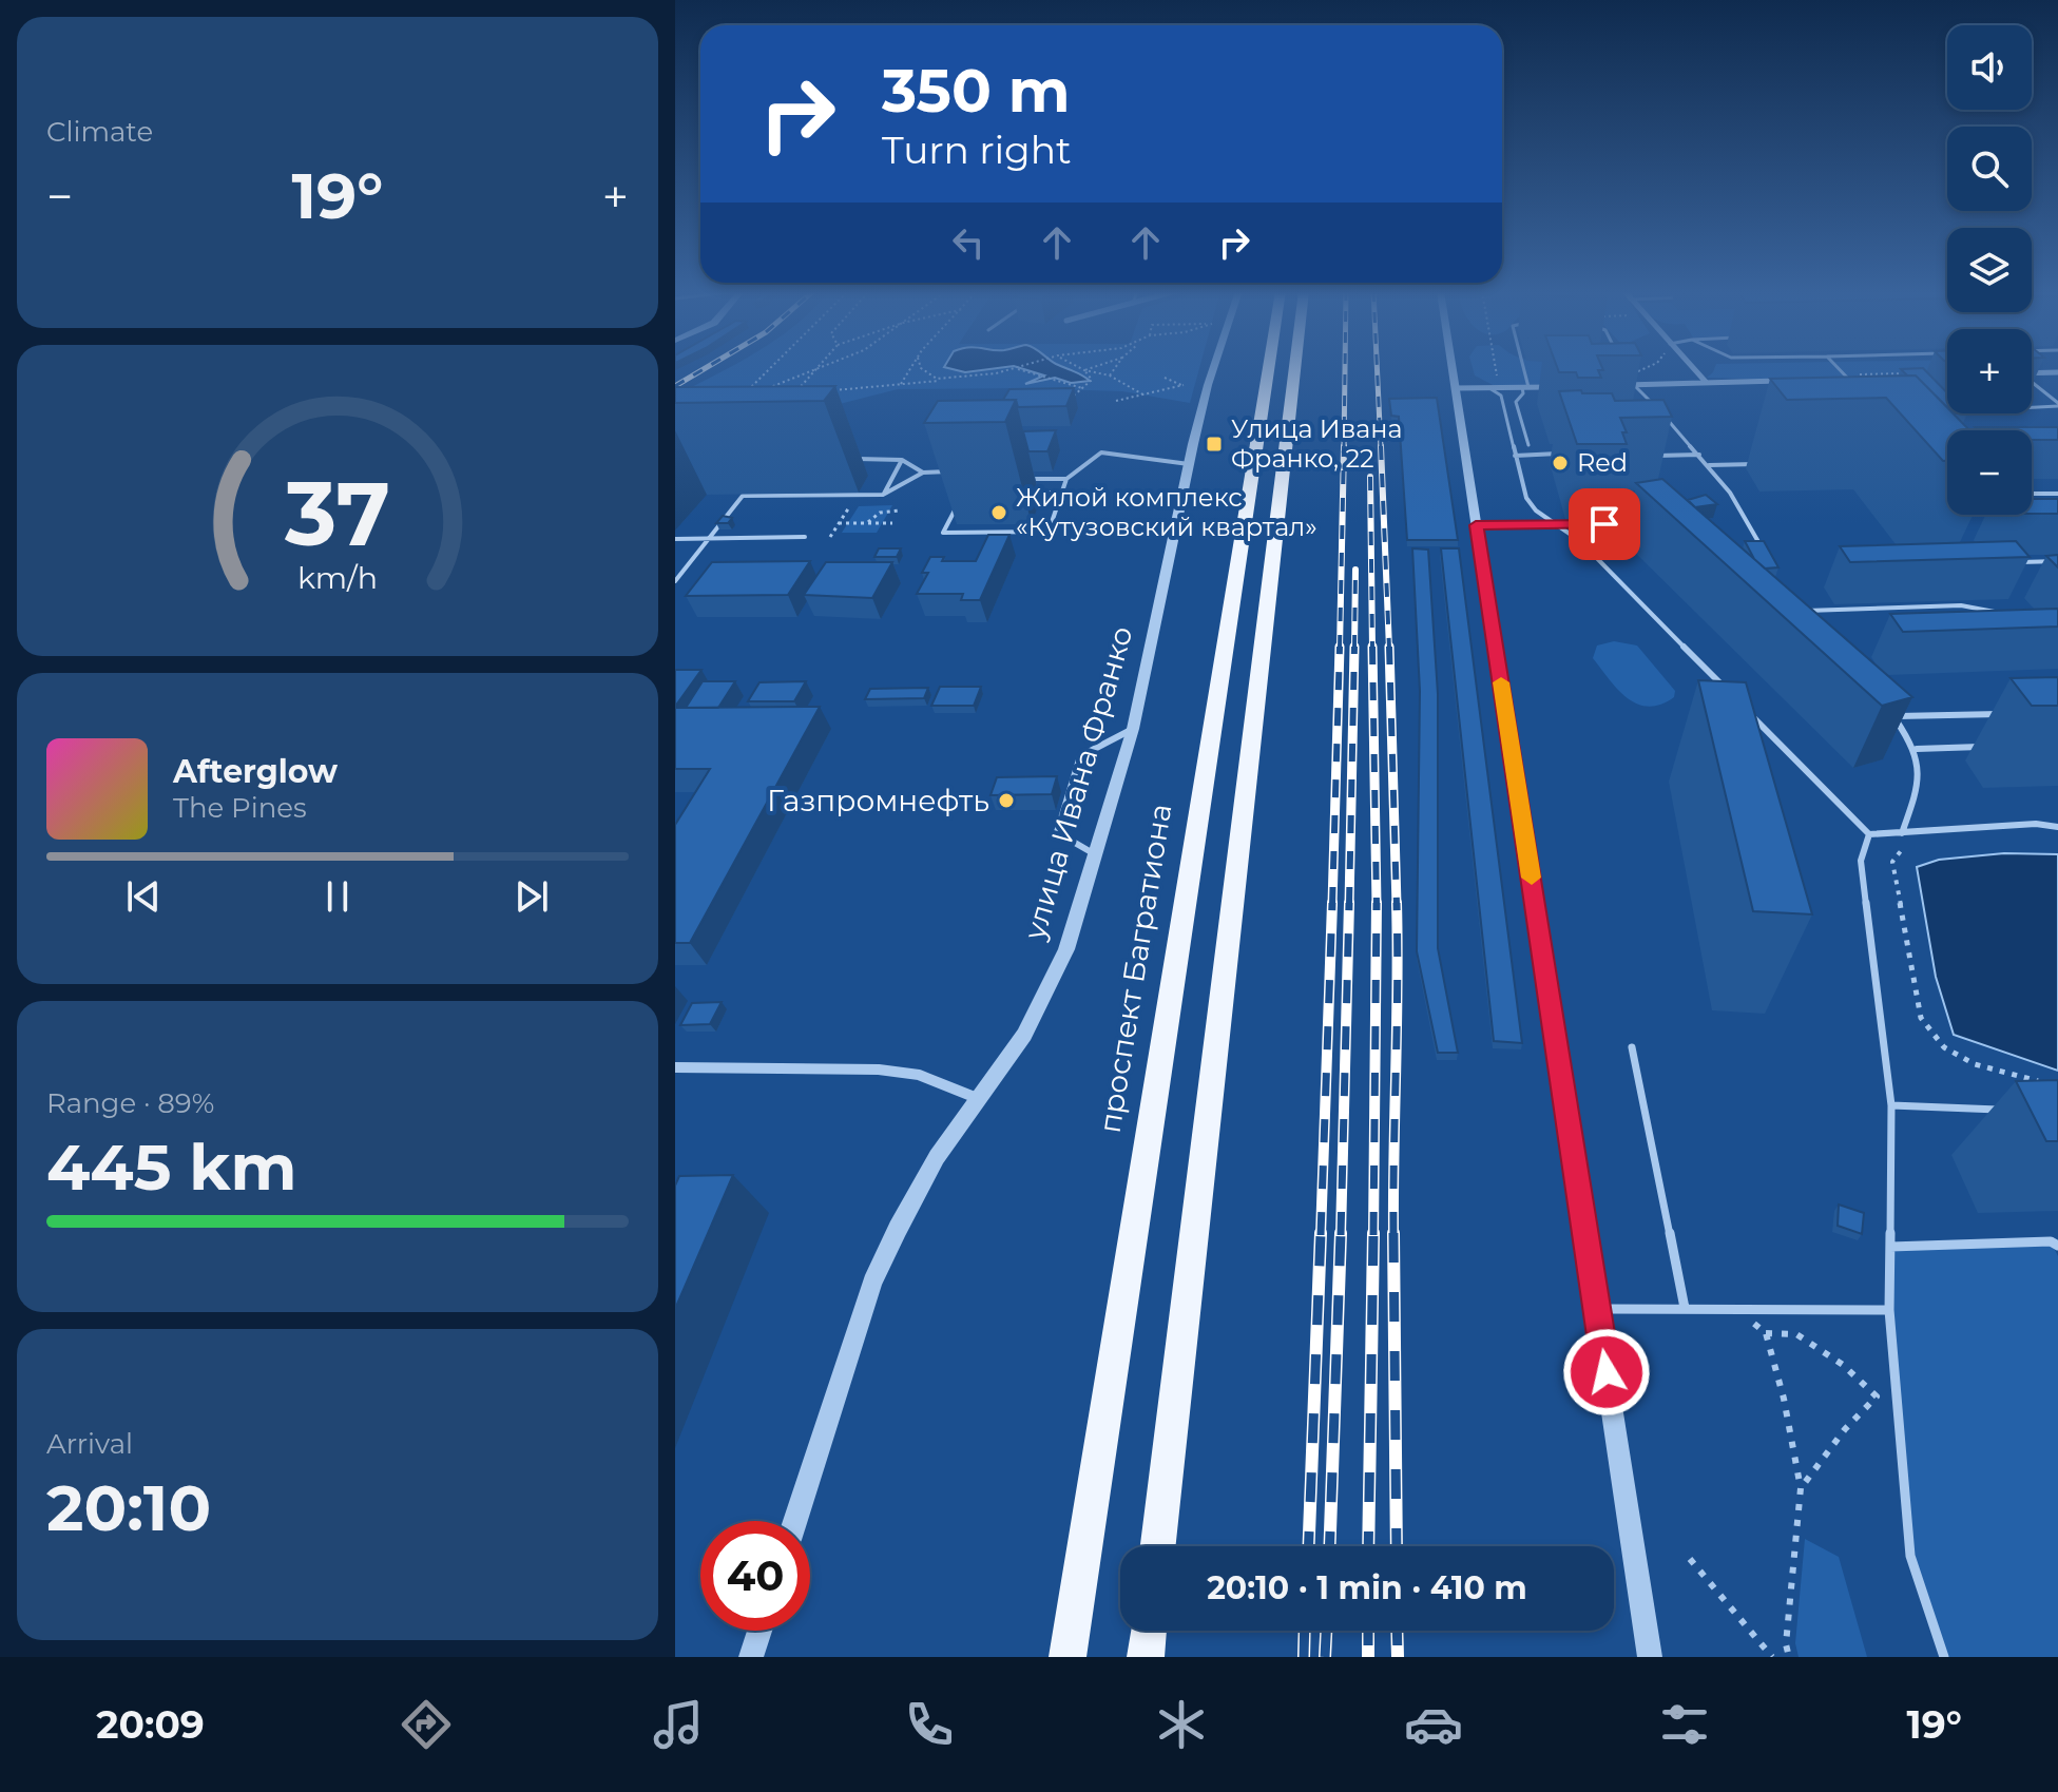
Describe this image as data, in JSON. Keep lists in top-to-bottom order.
{
  "streets": {
    "main road": ["проспект Багратиона"],
    "street": ["улица Ивана Франко"]
  },
  "places": {
    "transit": ["Улица Ивана Франко, 22"],
    "other": ["Red", "Жилой комплекс «Кутузовский квартал»", "Газпромнефть"]
  },
  "page": {
    "tile": [
      "Climate",
      ["Range · 89%", "445 km"],
      ["Arrival", "20:10"]
    ],
    "map_buttons": ["+", "−"],
    "turn": ["350 m", "Turn right"],
    "heat": ["−", "19°", "+"],
    "song": ["Afterglow", "The Pines"],
    "limit": "40",
    "trip": "20:10 · 1 min · 410 m",
    "tabs": ["20:09", "19°"],
    "gauge": ["37", "km/h"]
  }
}
